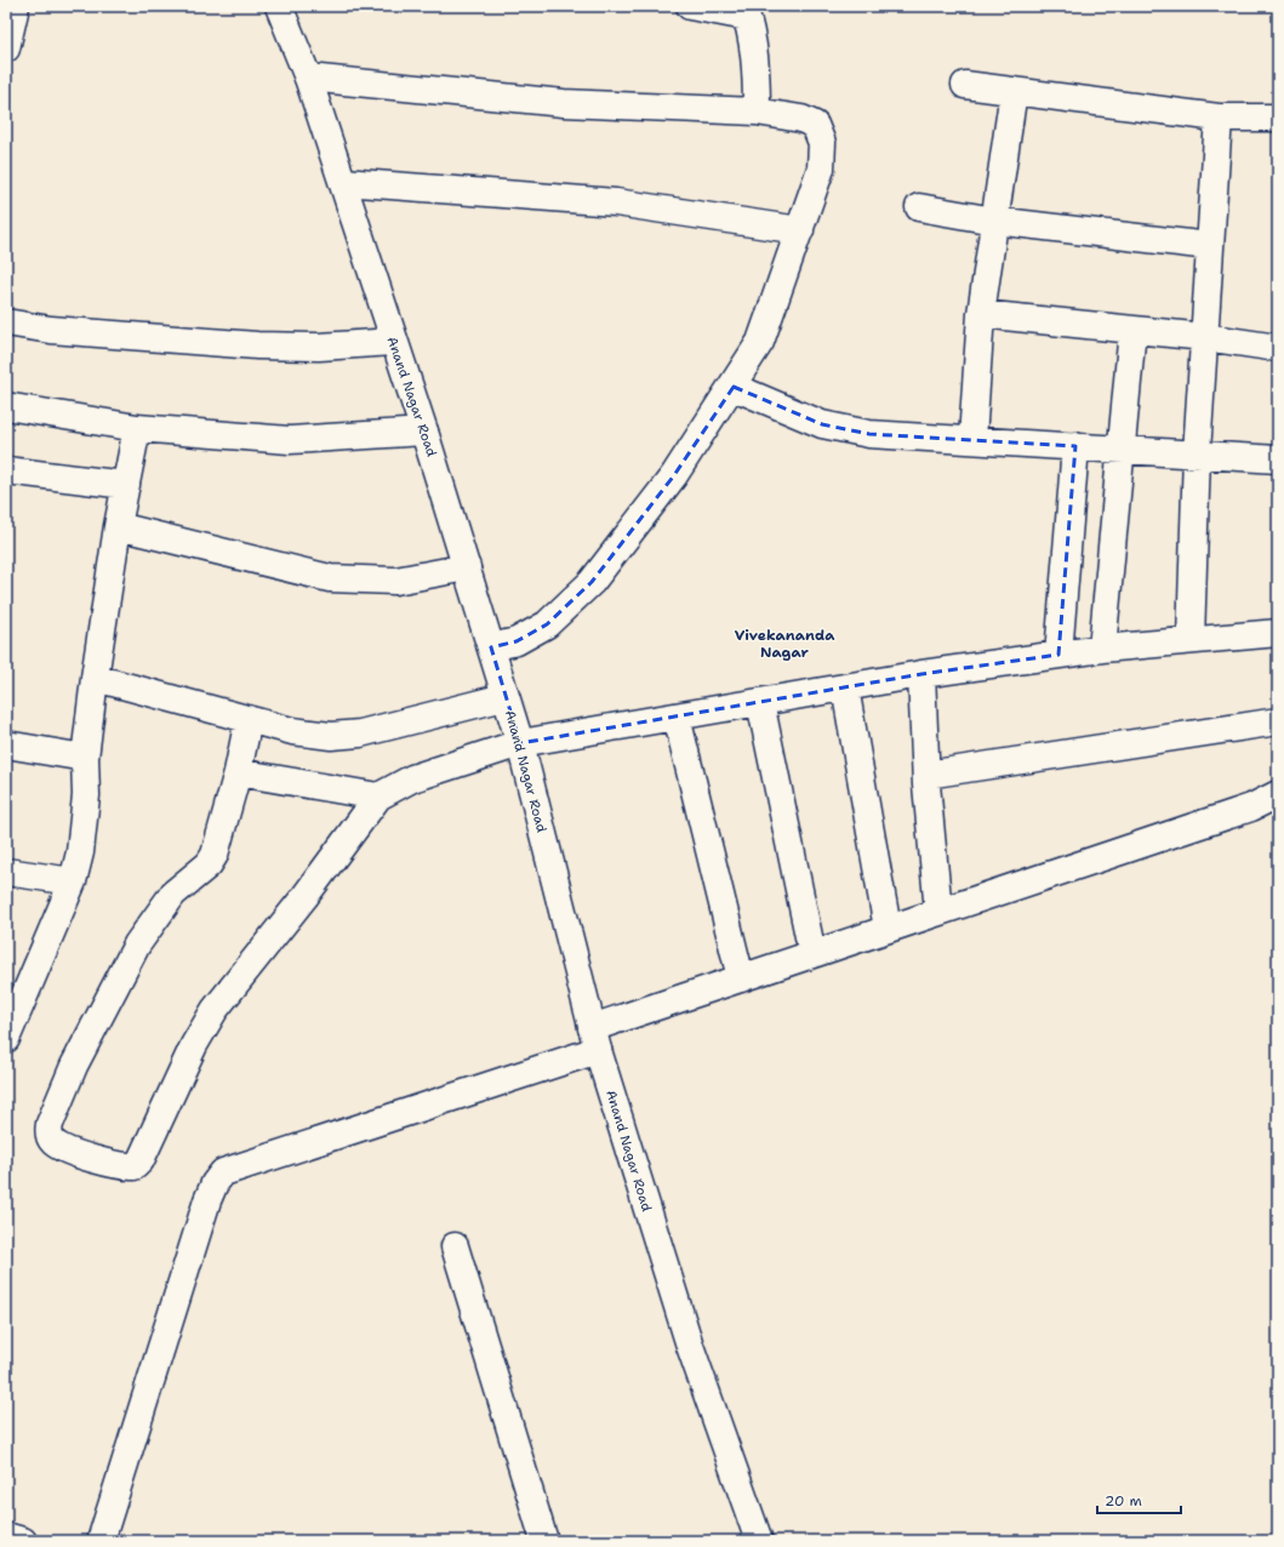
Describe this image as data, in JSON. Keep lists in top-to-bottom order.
{
  "streets": {
    "street": ["Anand Nagar Road"]
  },
  "districts": ["Vivekananda Nagar"],
  "scale_bar": "20 m"
}
